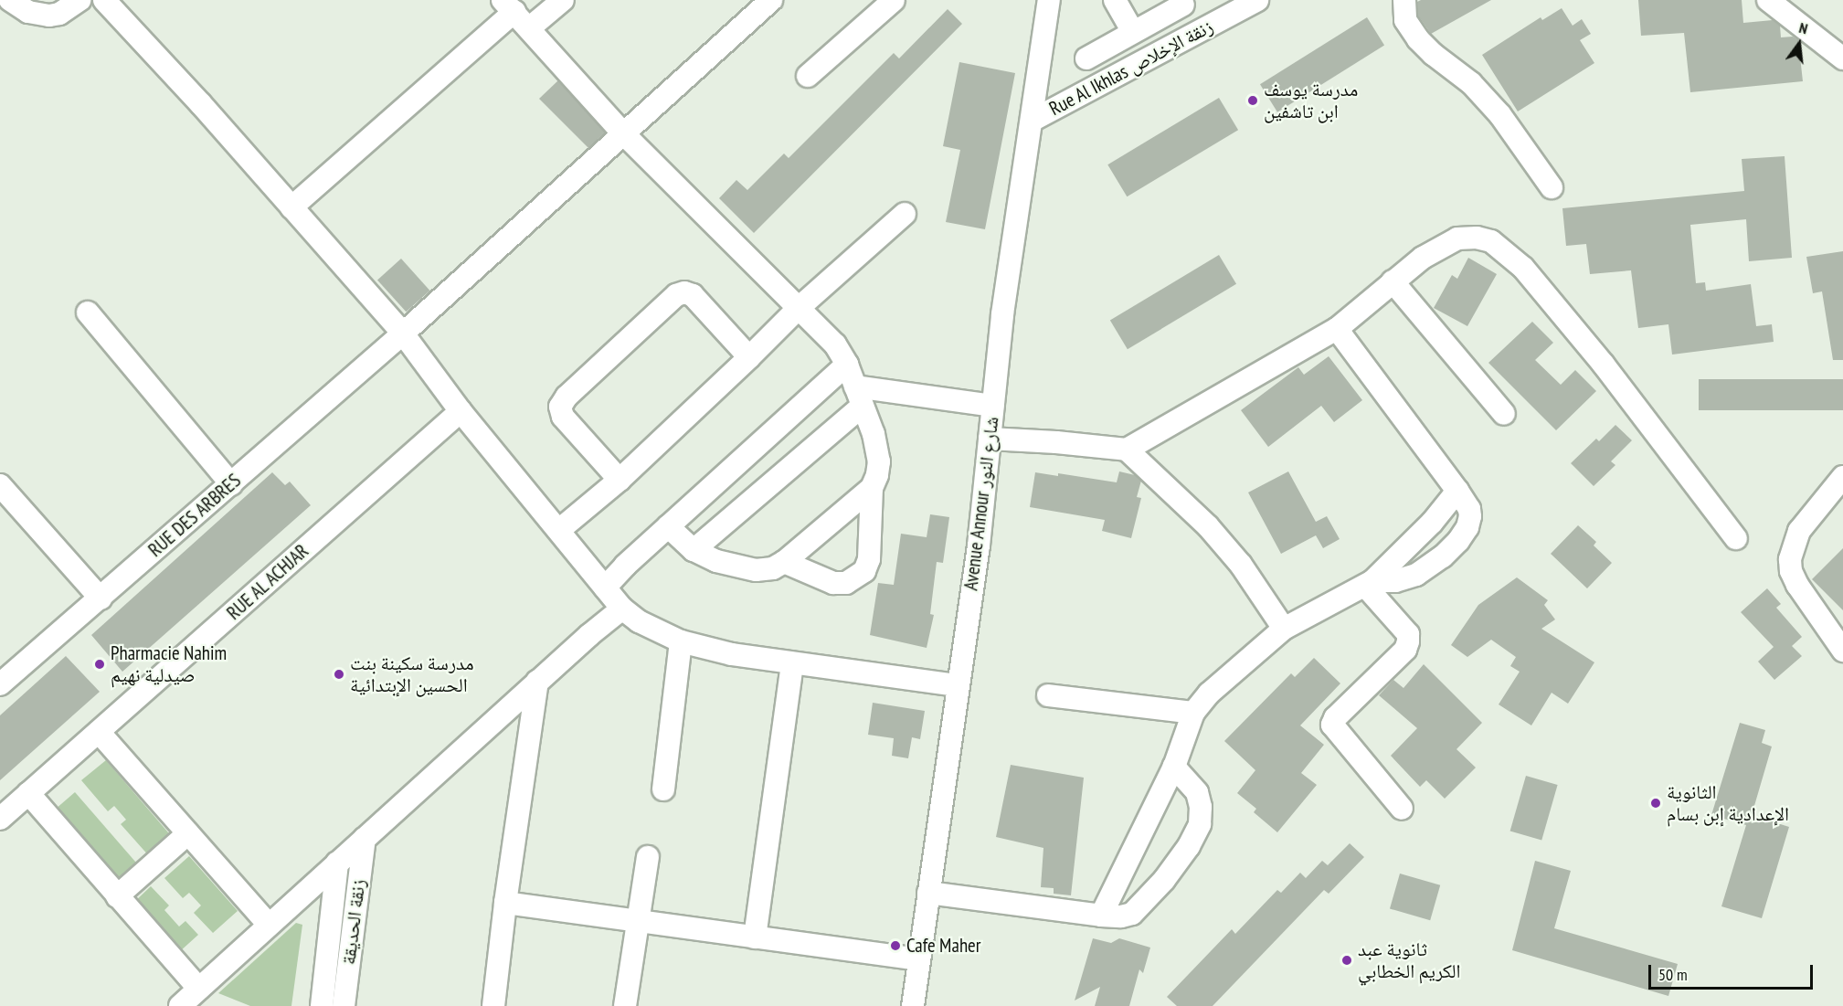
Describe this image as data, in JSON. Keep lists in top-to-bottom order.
{
  "streets": {
    "street": [
      "Rue Al Ikhlas زنقة الإخلاص",
      "Avenue Annour شارع النور",
      "RUE DES ARBRES",
      "RUE AL ACHJAR",
      "زنقة الحديقة"
    ]
  },
  "crossings": [
    ["Rue Al Ikhlas زنقة الإخلاص", "Avenue Annour شارع النور"]
  ],
  "places": [
    "مدرسة يوسف ابن تاشفين",
    "Pharmacie Nahim صيدلية نهيم",
    "مدرسة سكينة بنت الحسين الإبتدائية",
    "الثانوية الإعدادية إبن بسام",
    "Cafe Maher",
    "ثانوية عبد الكريم الخطابي"
  ],
  "scale_bar": "50 m",
  "north": "top"
}
